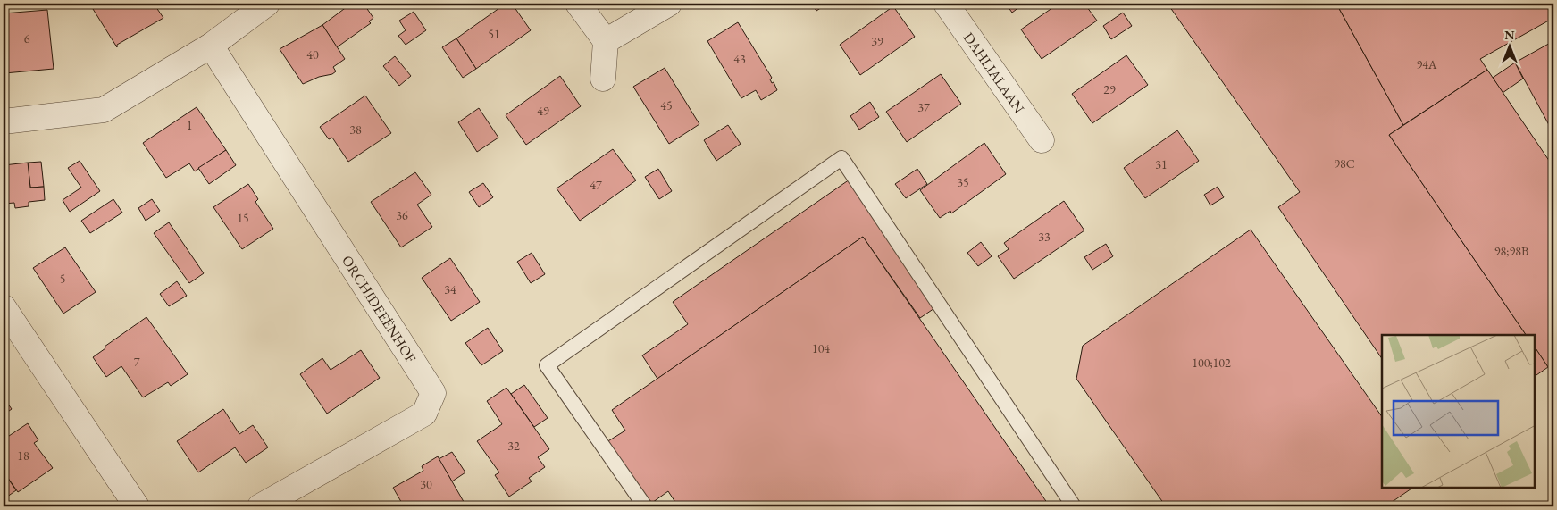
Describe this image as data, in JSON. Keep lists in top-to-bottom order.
{
  "streets": {
    "street": ["DAHLIALAAN", "ORCHIDEEËNHOF"]
  },
  "house_numbers": [
    "51",
    "6",
    "39",
    "40",
    "43",
    "94A",
    "29",
    "45",
    "37",
    "49",
    "1",
    "38",
    "98C",
    "31",
    "35",
    "47",
    "36",
    "15",
    "33",
    "98;98B",
    "5",
    "34",
    "104",
    "7",
    "100;102",
    "32",
    "18",
    "30"
  ],
  "north": "top"
}
